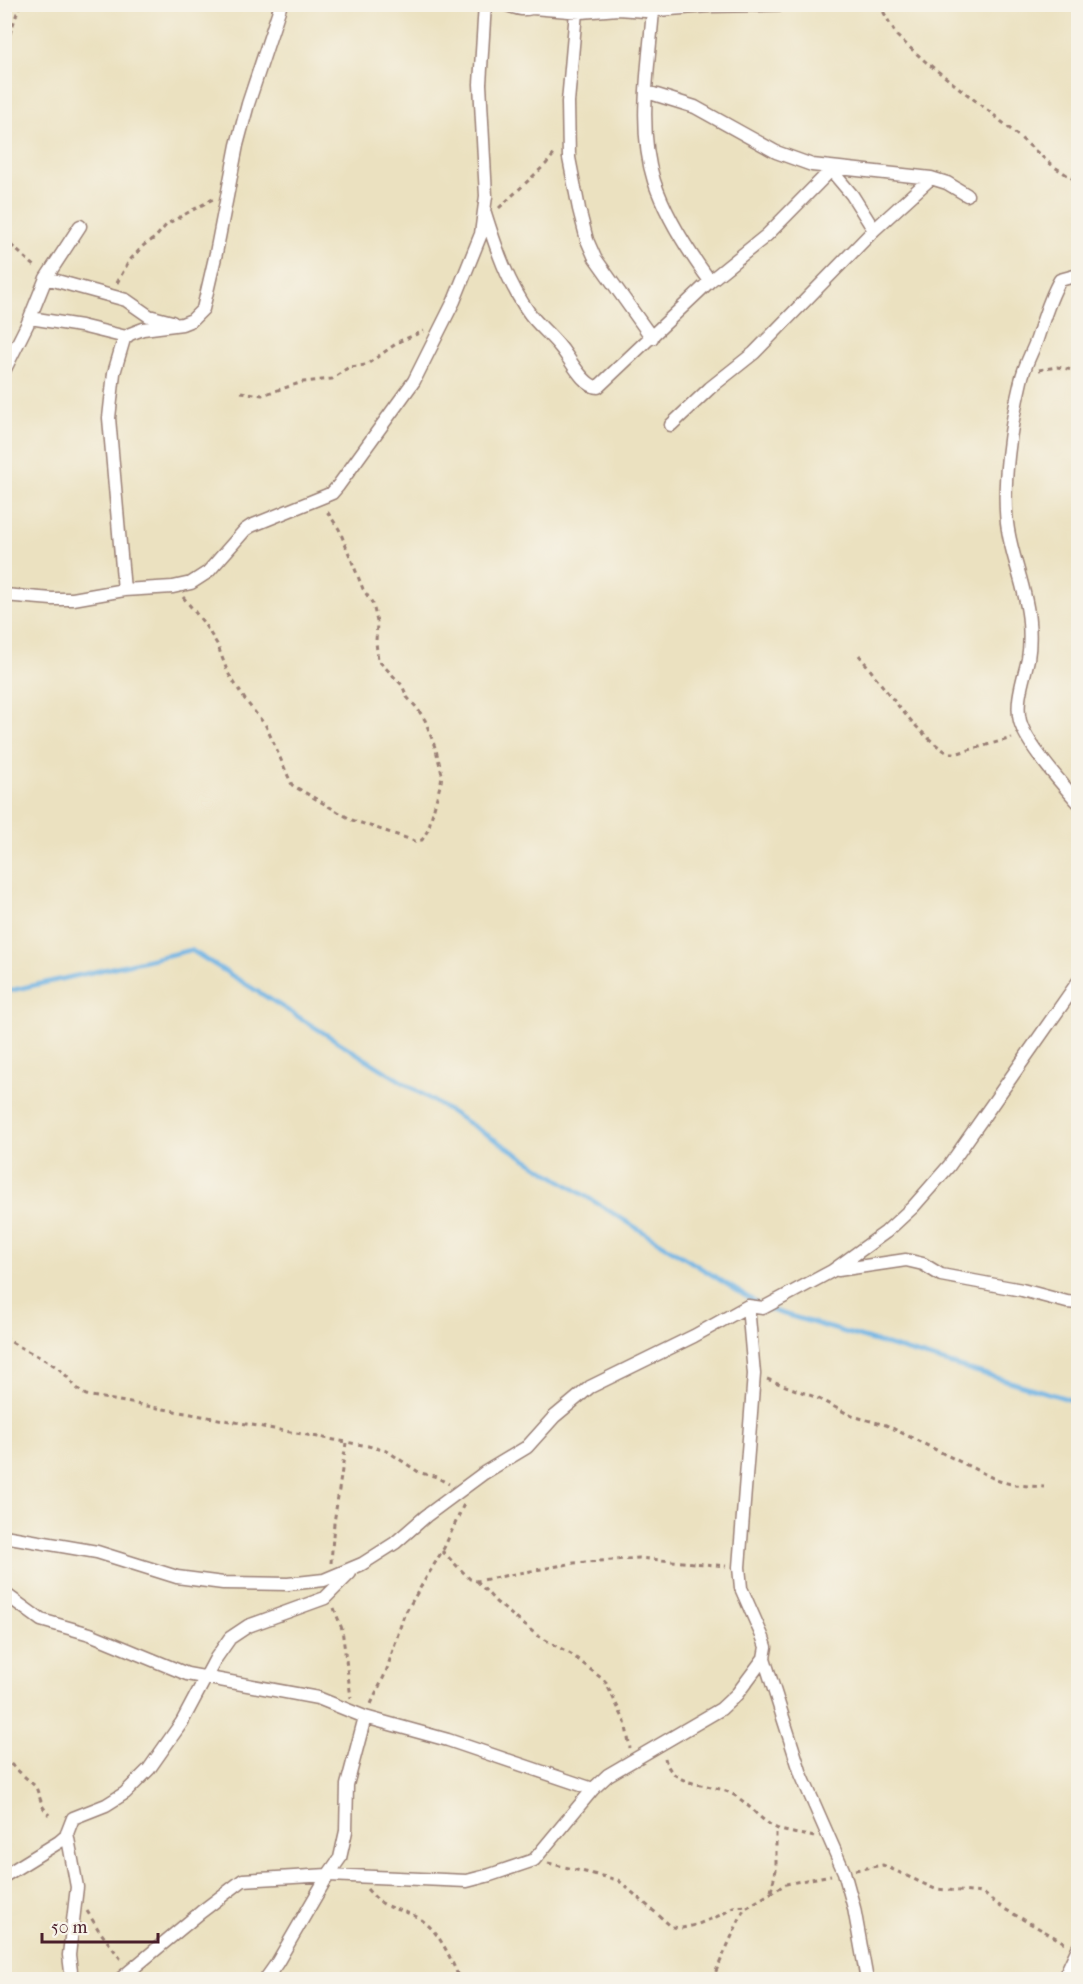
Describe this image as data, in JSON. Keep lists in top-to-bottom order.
{
  "scale_bar": "50 m"
}
